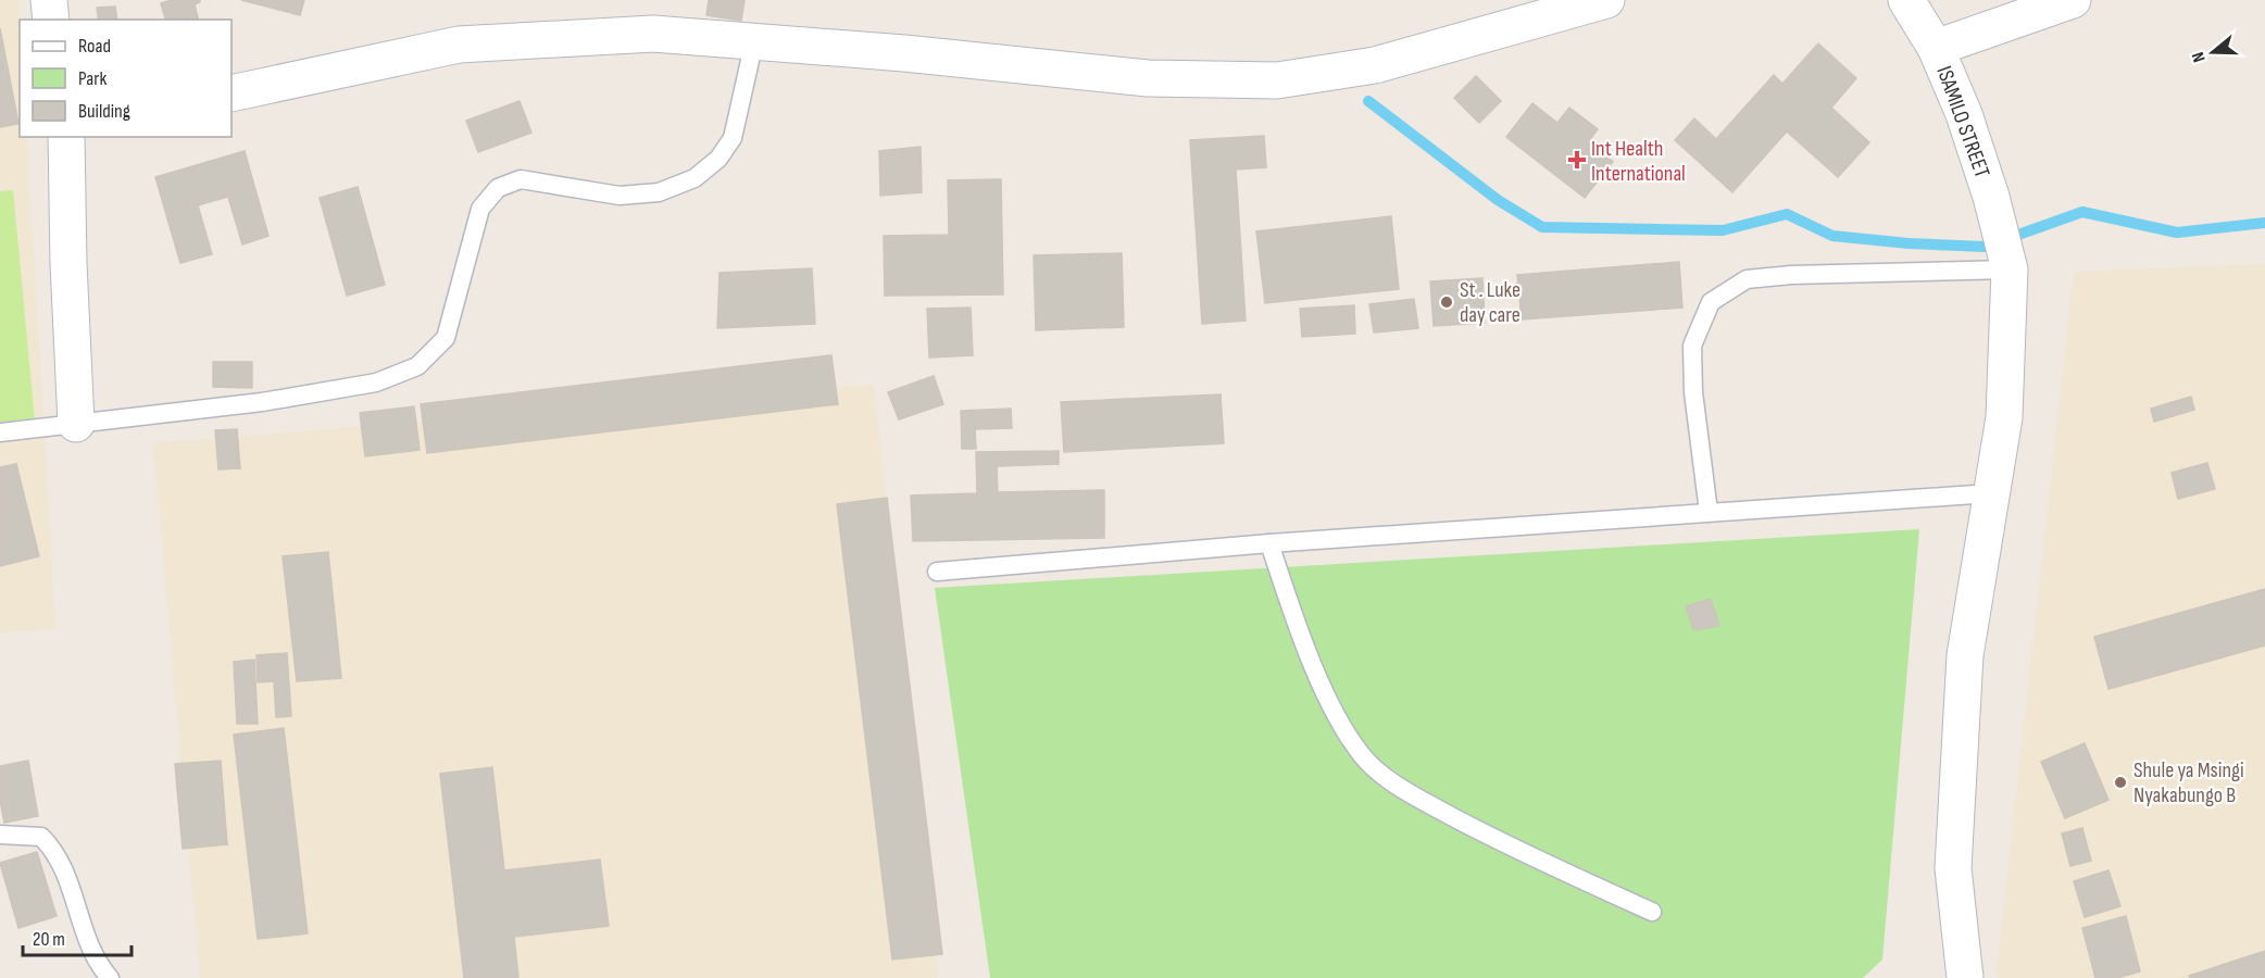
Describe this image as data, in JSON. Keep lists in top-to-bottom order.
{
  "streets": {
    "street": ["ISAMILO STREET"]
  },
  "places": {
    "health": ["Int Health International"],
    "other": ["St . Luke day care", "Shule ya Msingi Nyakabungo B"]
  },
  "legend": ["Road", "Park", "Building"],
  "scale_bar": "20 m",
  "north": "left"
}
